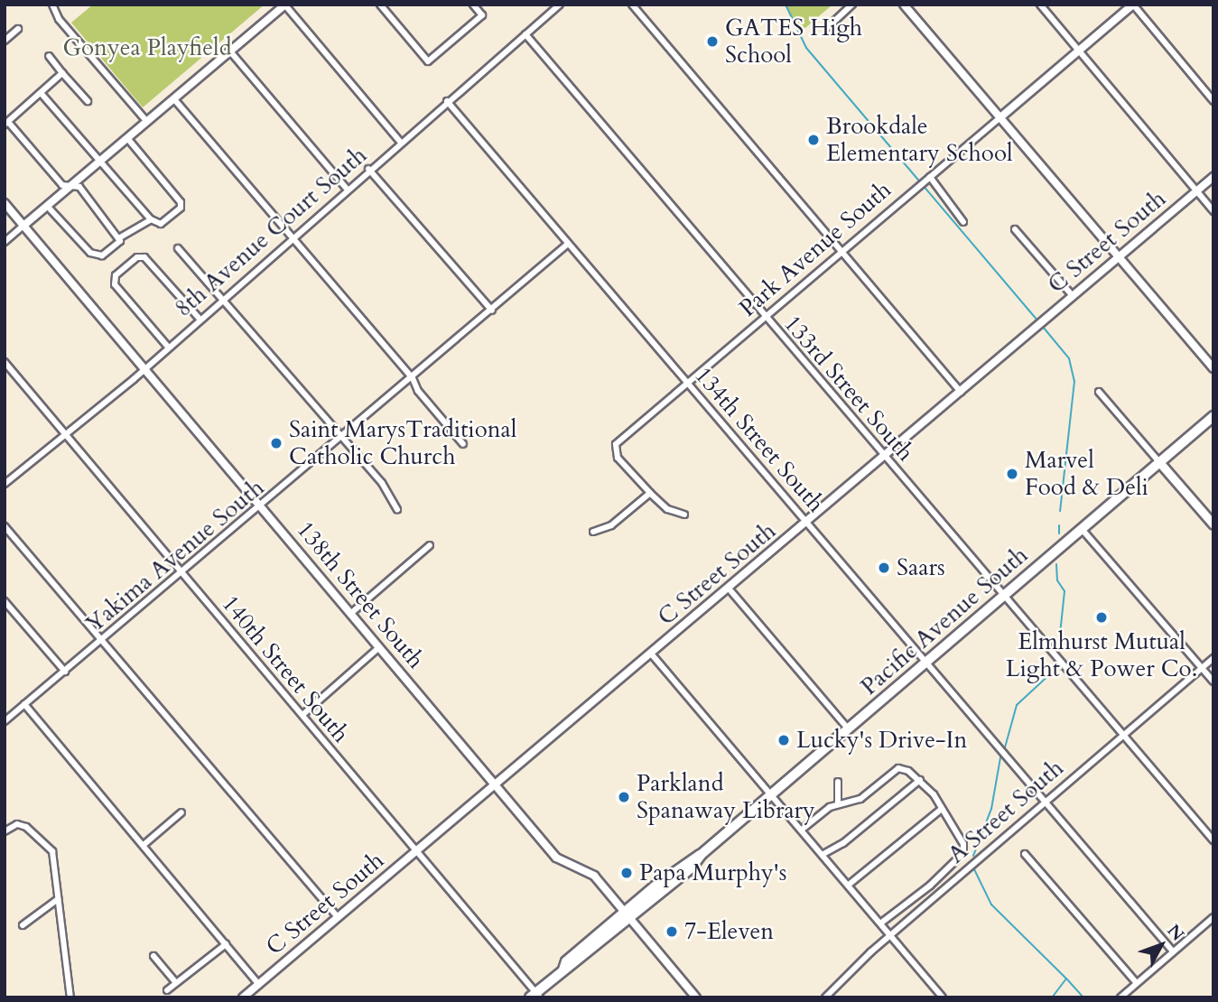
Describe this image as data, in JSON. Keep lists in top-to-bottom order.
{
  "streets": {
    "main road": ["Pacific Avenue South"],
    "street": [
      "8th Avenue Court South",
      "C Street South",
      "Park Avenue South",
      "133rd Street South",
      "134th Street South",
      "Yakima Avenue South",
      "138th Street South",
      "140th Street South",
      "A Street South"
    ]
  },
  "crossings": [
    ["8th Avenue Court South", "133rd Street South"],
    ["8th Avenue Court South", "134th Street South"],
    ["8th Avenue Court South", "138th Street South"],
    ["8th Avenue Court South", "140th Street South"],
    ["C Street South", "133rd Street South"],
    ["C Street South", "134th Street South"],
    ["C Street South", "138th Street South"],
    ["C Street South", "140th Street South"],
    ["Park Avenue South", "133rd Street South"],
    ["Park Avenue South", "134th Street South"],
    ["133rd Street South", "Pacific Avenue South"],
    ["133rd Street South", "A Street South"],
    ["134th Street South", "Yakima Avenue South"],
    ["134th Street South", "Pacific Avenue South"],
    ["134th Street South", "A Street South"],
    ["Yakima Avenue South", "138th Street South"],
    ["Yakima Avenue South", "140th Street South"],
    ["138th Street South", "Pacific Avenue South"],
    ["Pacific Avenue South", "140th Street South"]
  ],
  "parks": ["Gonyea Playfield"],
  "places": [
    "GATES High School",
    "Brookdale Elementary School",
    "Saint MarysTraditional Catholic Church",
    "Marvel Food & Deli",
    "Saars",
    "Elmhurst Mutual Light & Power Co.",
    "Lucky's Drive-In",
    "Parkland Spanaway Library",
    "Papa Murphy's",
    "7-Eleven"
  ],
  "north": "top right"
}
